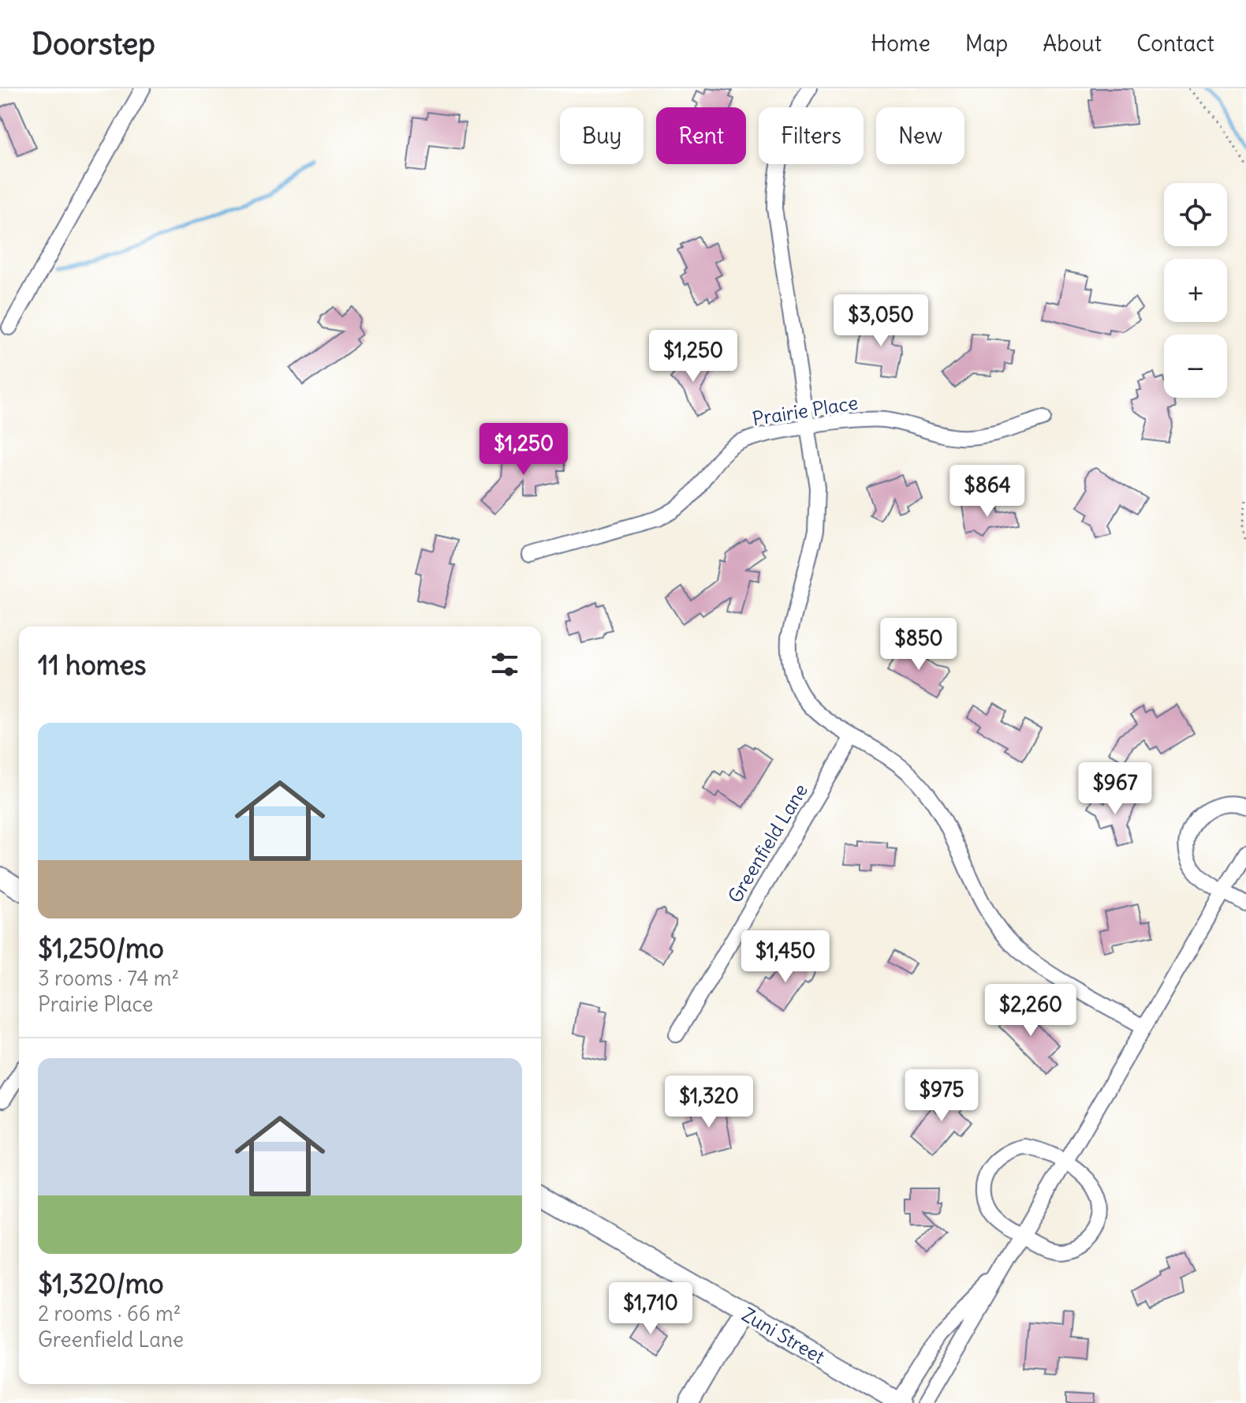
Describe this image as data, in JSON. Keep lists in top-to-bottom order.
{
  "streets": {
    "street": ["Prairie Place", "Greenfield Lane", "Zuni Street"]
  },
  "page": {
    "header": "Doorstep",
    "nav": [
      "Home",
      "Map",
      "About",
      "Contact"
    ],
    "chip": [
      "Buy",
      "Rent",
      "Filters",
      "New"
    ],
    "map_buttons": ["+", "−"],
    "price": [
      "$3,050",
      "$1,250",
      "$1,250",
      "$864",
      "$850",
      "$967",
      "$1,450",
      "$2,260",
      "$975",
      "$1,320",
      "$1,710"
    ],
    "heading": "11 homes",
    "list": [
      {
        "name": "$1,250/mo",
        "note": "3 rooms · 74 m² · Prairie Place"
      },
      {
        "name": "$1,320/mo",
        "note": "2 rooms · 66 m² · Greenfield Lane"
      }
    ]
  }
}
